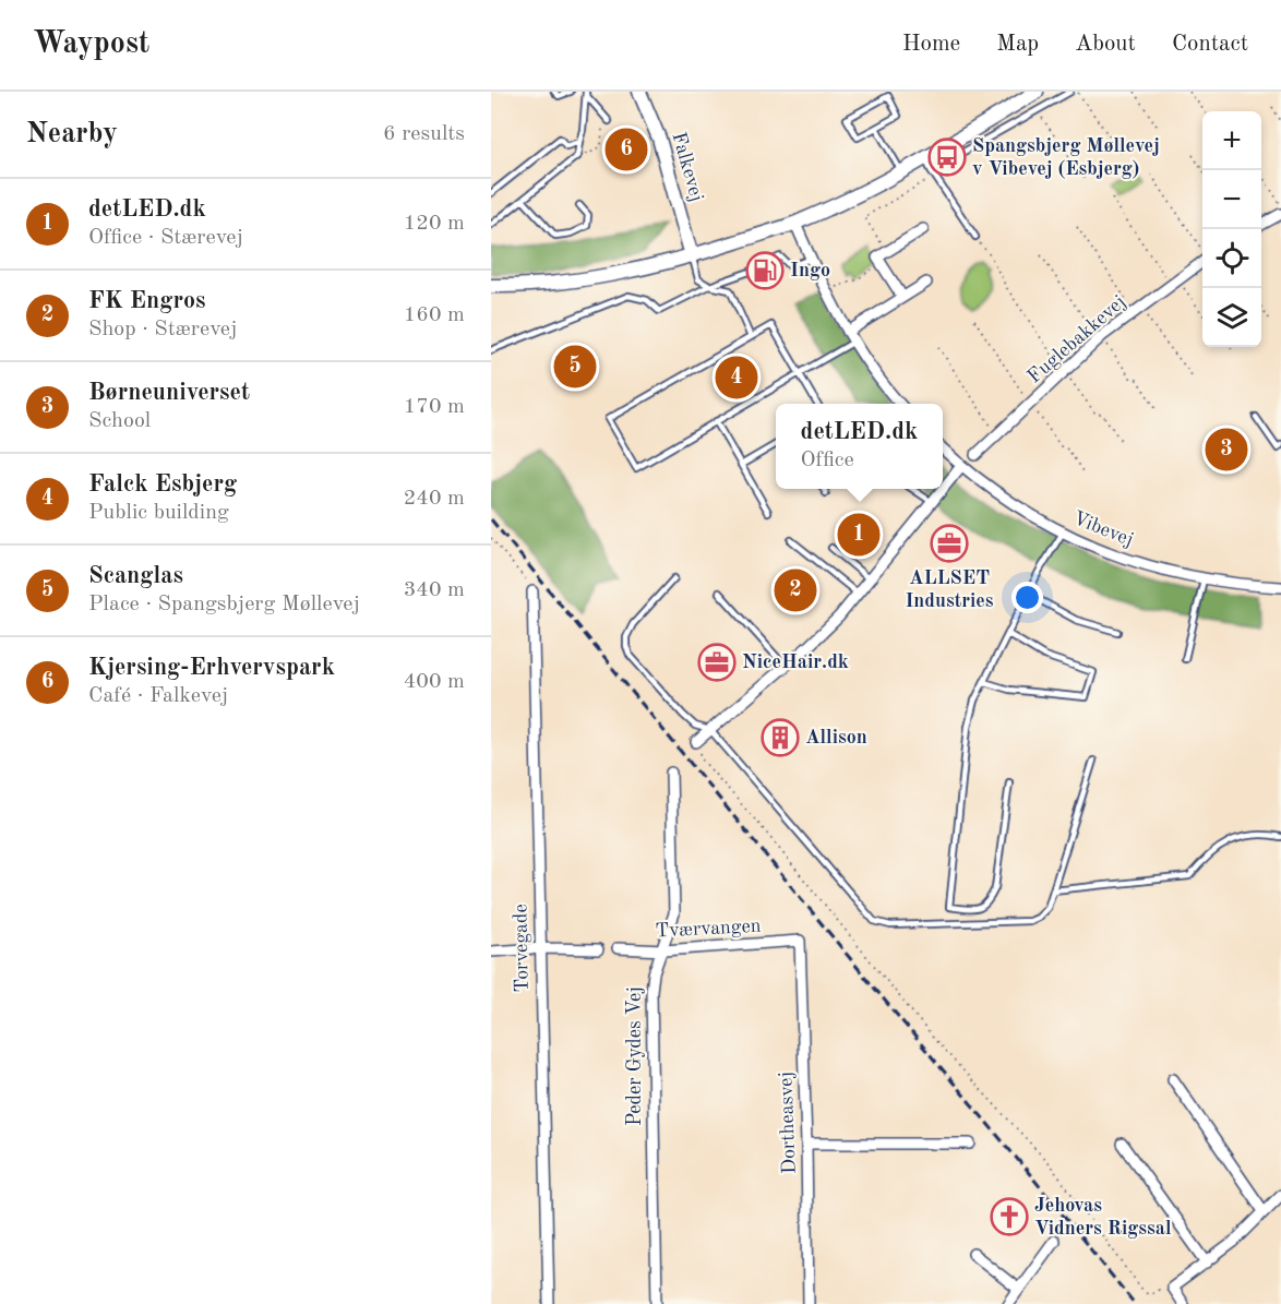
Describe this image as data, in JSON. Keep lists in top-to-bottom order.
{
  "streets": {
    "street": [
      "Falkevej",
      "Fuglebakkevej",
      "Vibevej",
      "Tværvangen",
      "Torvegade",
      "Peder Gydes Vej",
      "Dortheasvej"
    ]
  },
  "crossings": [
    ["Tværvangen", "Peder Gydes Vej"],
    ["Tværvangen", "Dortheasvej"]
  ],
  "places": {
    "bus stop": ["Spangsbjerg Møllevej v Vibevej (Esbjerg)"],
    "fuel station": ["Ingo"],
    "office": ["ALLSET Industries", "NiceHair.dk"],
    "building": ["Allison"],
    "church": ["Jehovas Vidners Rigssal"]
  },
  "page": {
    "header": "Waypost",
    "nav": [
      "Home",
      "Map",
      "About",
      "Contact"
    ],
    "heading": ["Nearby", "6 results"],
    "map_buttons": ["+", "−"],
    "pins": [
      "6",
      "5",
      "4",
      "3",
      "1",
      "2"
    ],
    "list": [
      {
        "mark": "1",
        "name": "detLED.dk",
        "note": "Office · Stærevej",
        "value": "120 m"
      },
      {
        "mark": "2",
        "name": "FK Engros",
        "note": "Shop · Stærevej",
        "value": "160 m"
      },
      {
        "mark": "3",
        "name": "Børneuniverset",
        "note": "School",
        "value": "170 m"
      },
      {
        "mark": "4",
        "name": "Falck Esbjerg",
        "note": "Public building",
        "value": "240 m"
      },
      {
        "mark": "5",
        "name": "Scanglas",
        "note": "Place · Spangsbjerg Møllevej",
        "value": "340 m"
      },
      {
        "mark": "6",
        "name": "Kjersing-Erhvervspark",
        "note": "Café · Falkevej",
        "value": "400 m"
      }
    ],
    "popup": ["detLED.dk", "Office"]
  }
}
